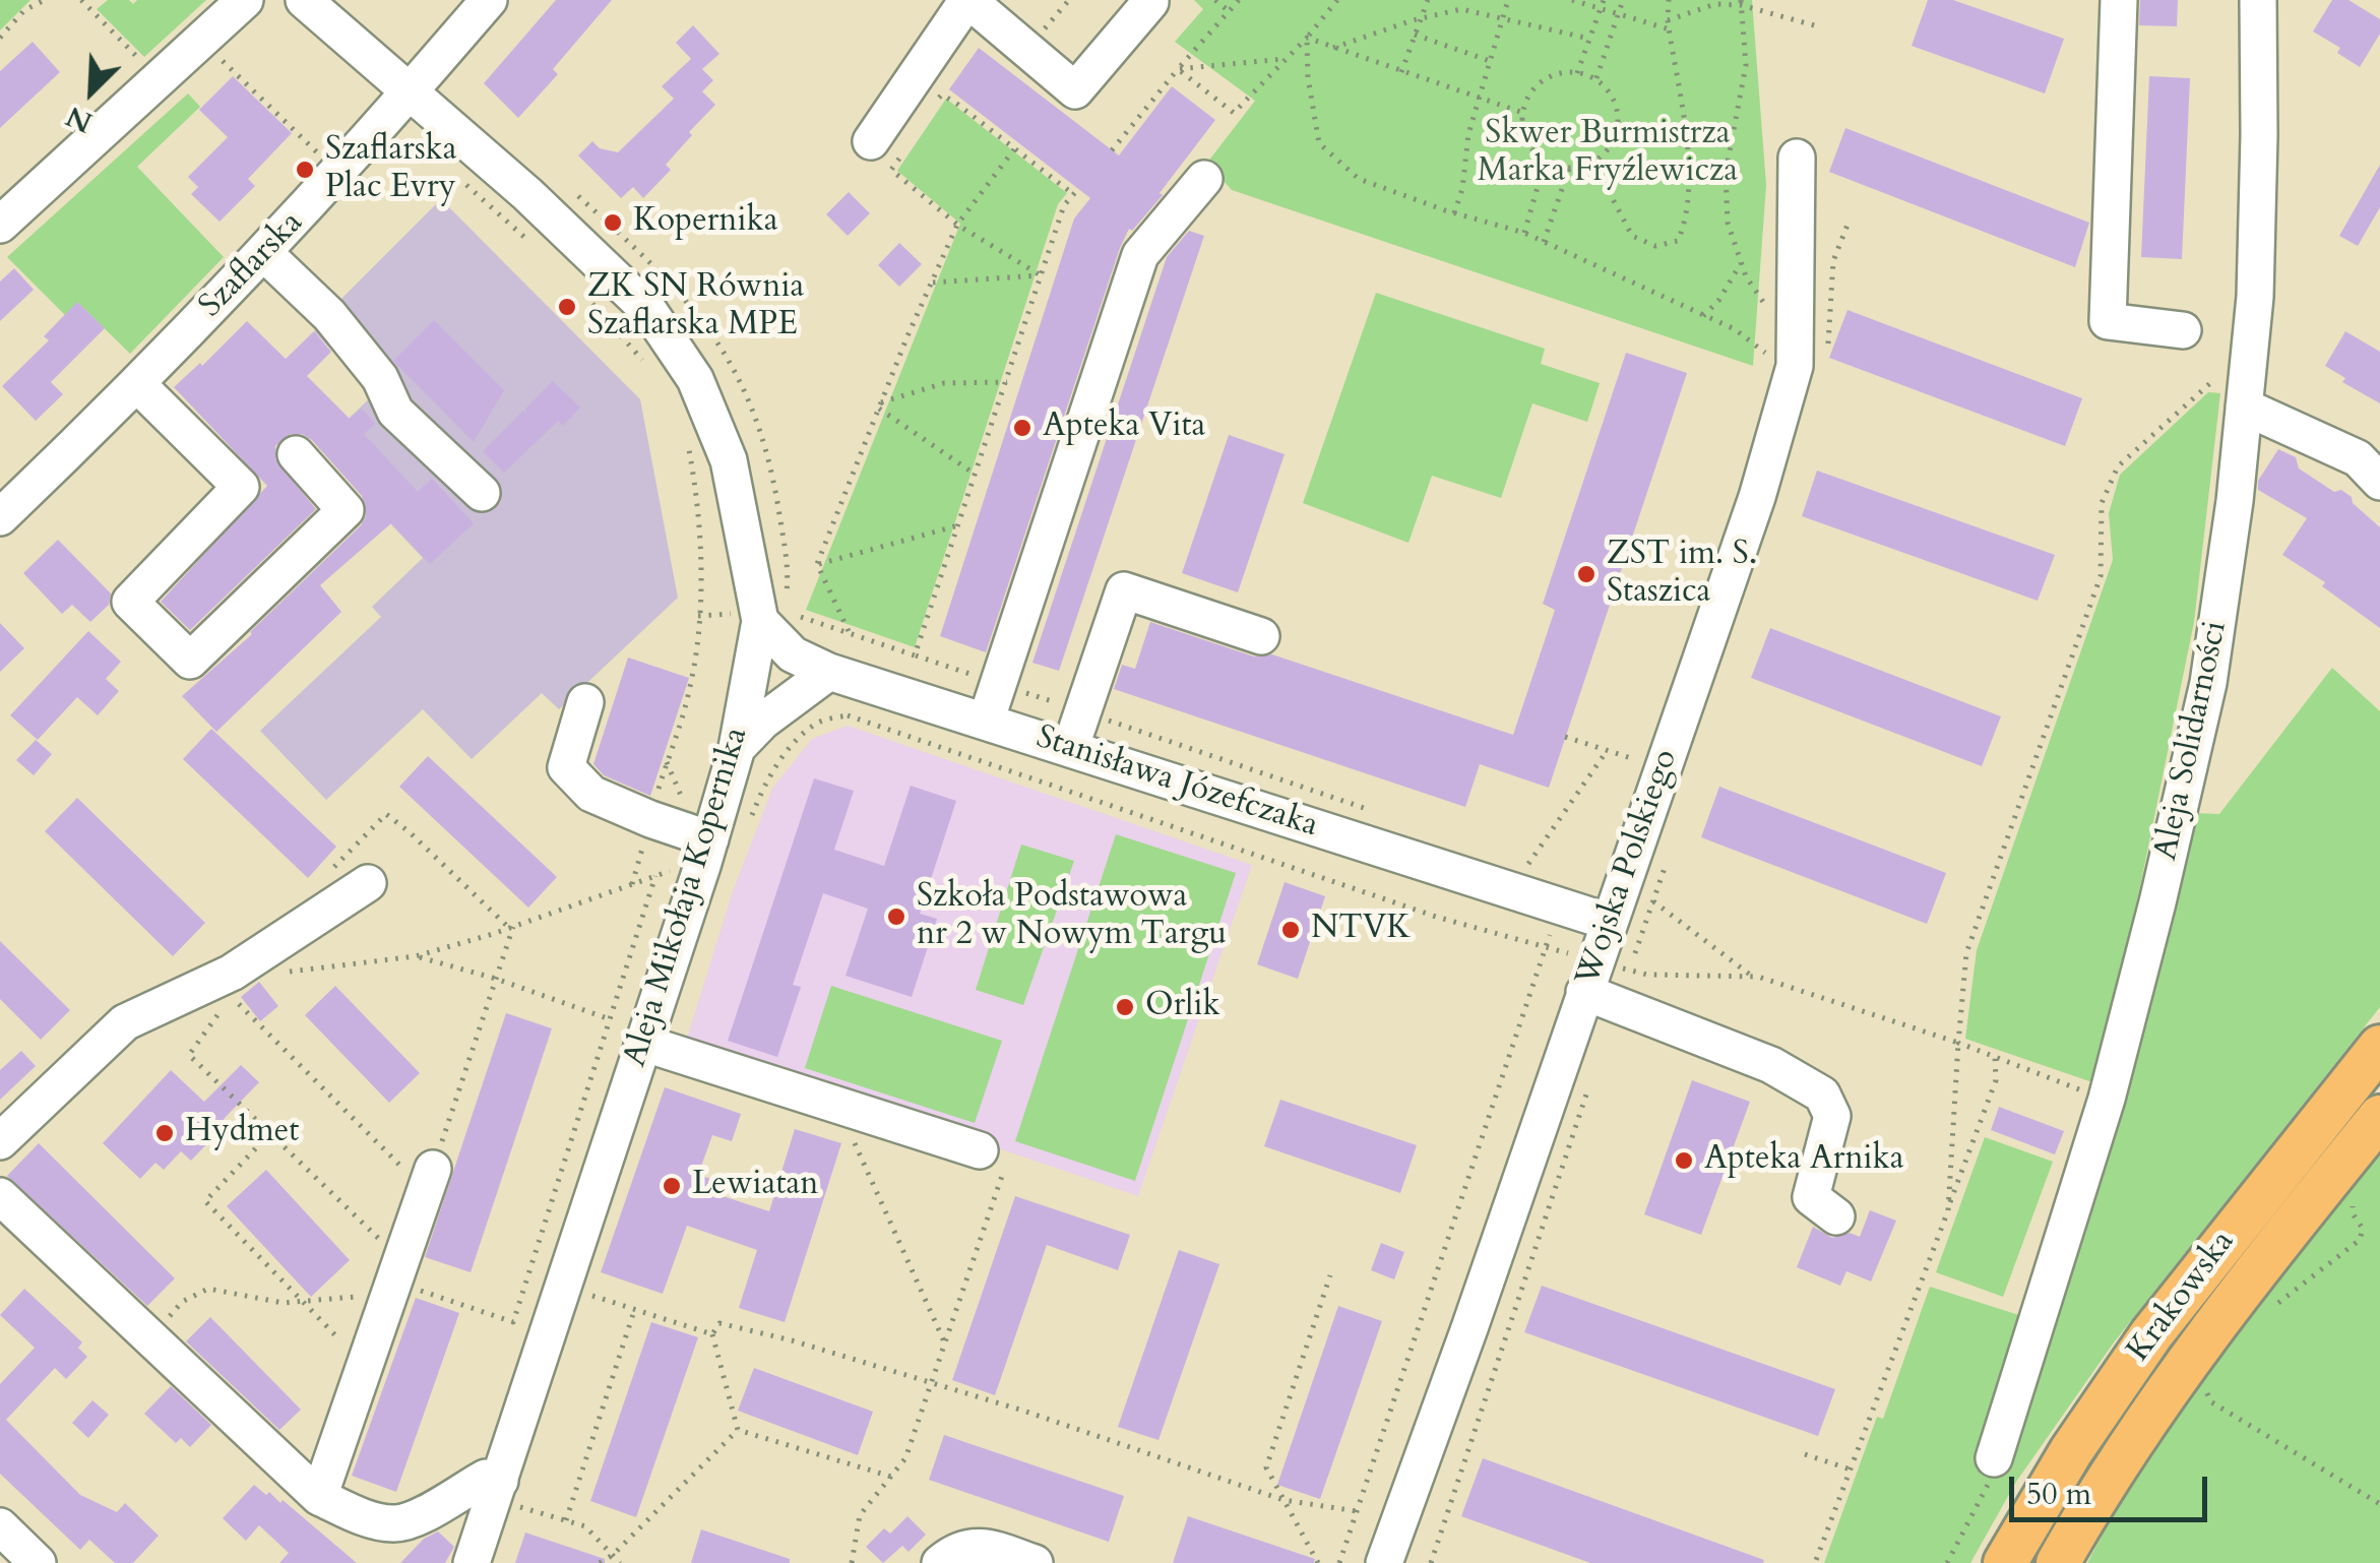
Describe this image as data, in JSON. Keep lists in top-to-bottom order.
{
  "streets": {
    "main road": ["Krakowska"],
    "street": [
      "Szaflarska",
      "Aleja Solidarności",
      "Stanisława Józefczaka",
      "Wojska Polskiego",
      "Aleja Mikołaja Kopernika"
    ]
  },
  "crossings": [
    ["Szaflarska", "Aleja Mikołaja Kopernika"],
    ["Stanisława Józefczaka", "Wojska Polskiego"],
    ["Stanisława Józefczaka", "Aleja Mikołaja Kopernika"]
  ],
  "parks": ["Skwer Burmistrza Marka Fryźlewicza"],
  "places": [
    "Szaflarska Plac Evry",
    "Kopernika",
    "ZK SN Równia Szaflarska MPE",
    "Apteka Vita",
    "ZST im. S. Staszica",
    "Szkoła Podstawowa nr 2 w Nowym Targu",
    "NTVK",
    "Orlik",
    "Hydmet",
    "Apteka Arnika",
    "Lewiatan"
  ],
  "scale_bar": "50 m",
  "north": "bottom left"
}
